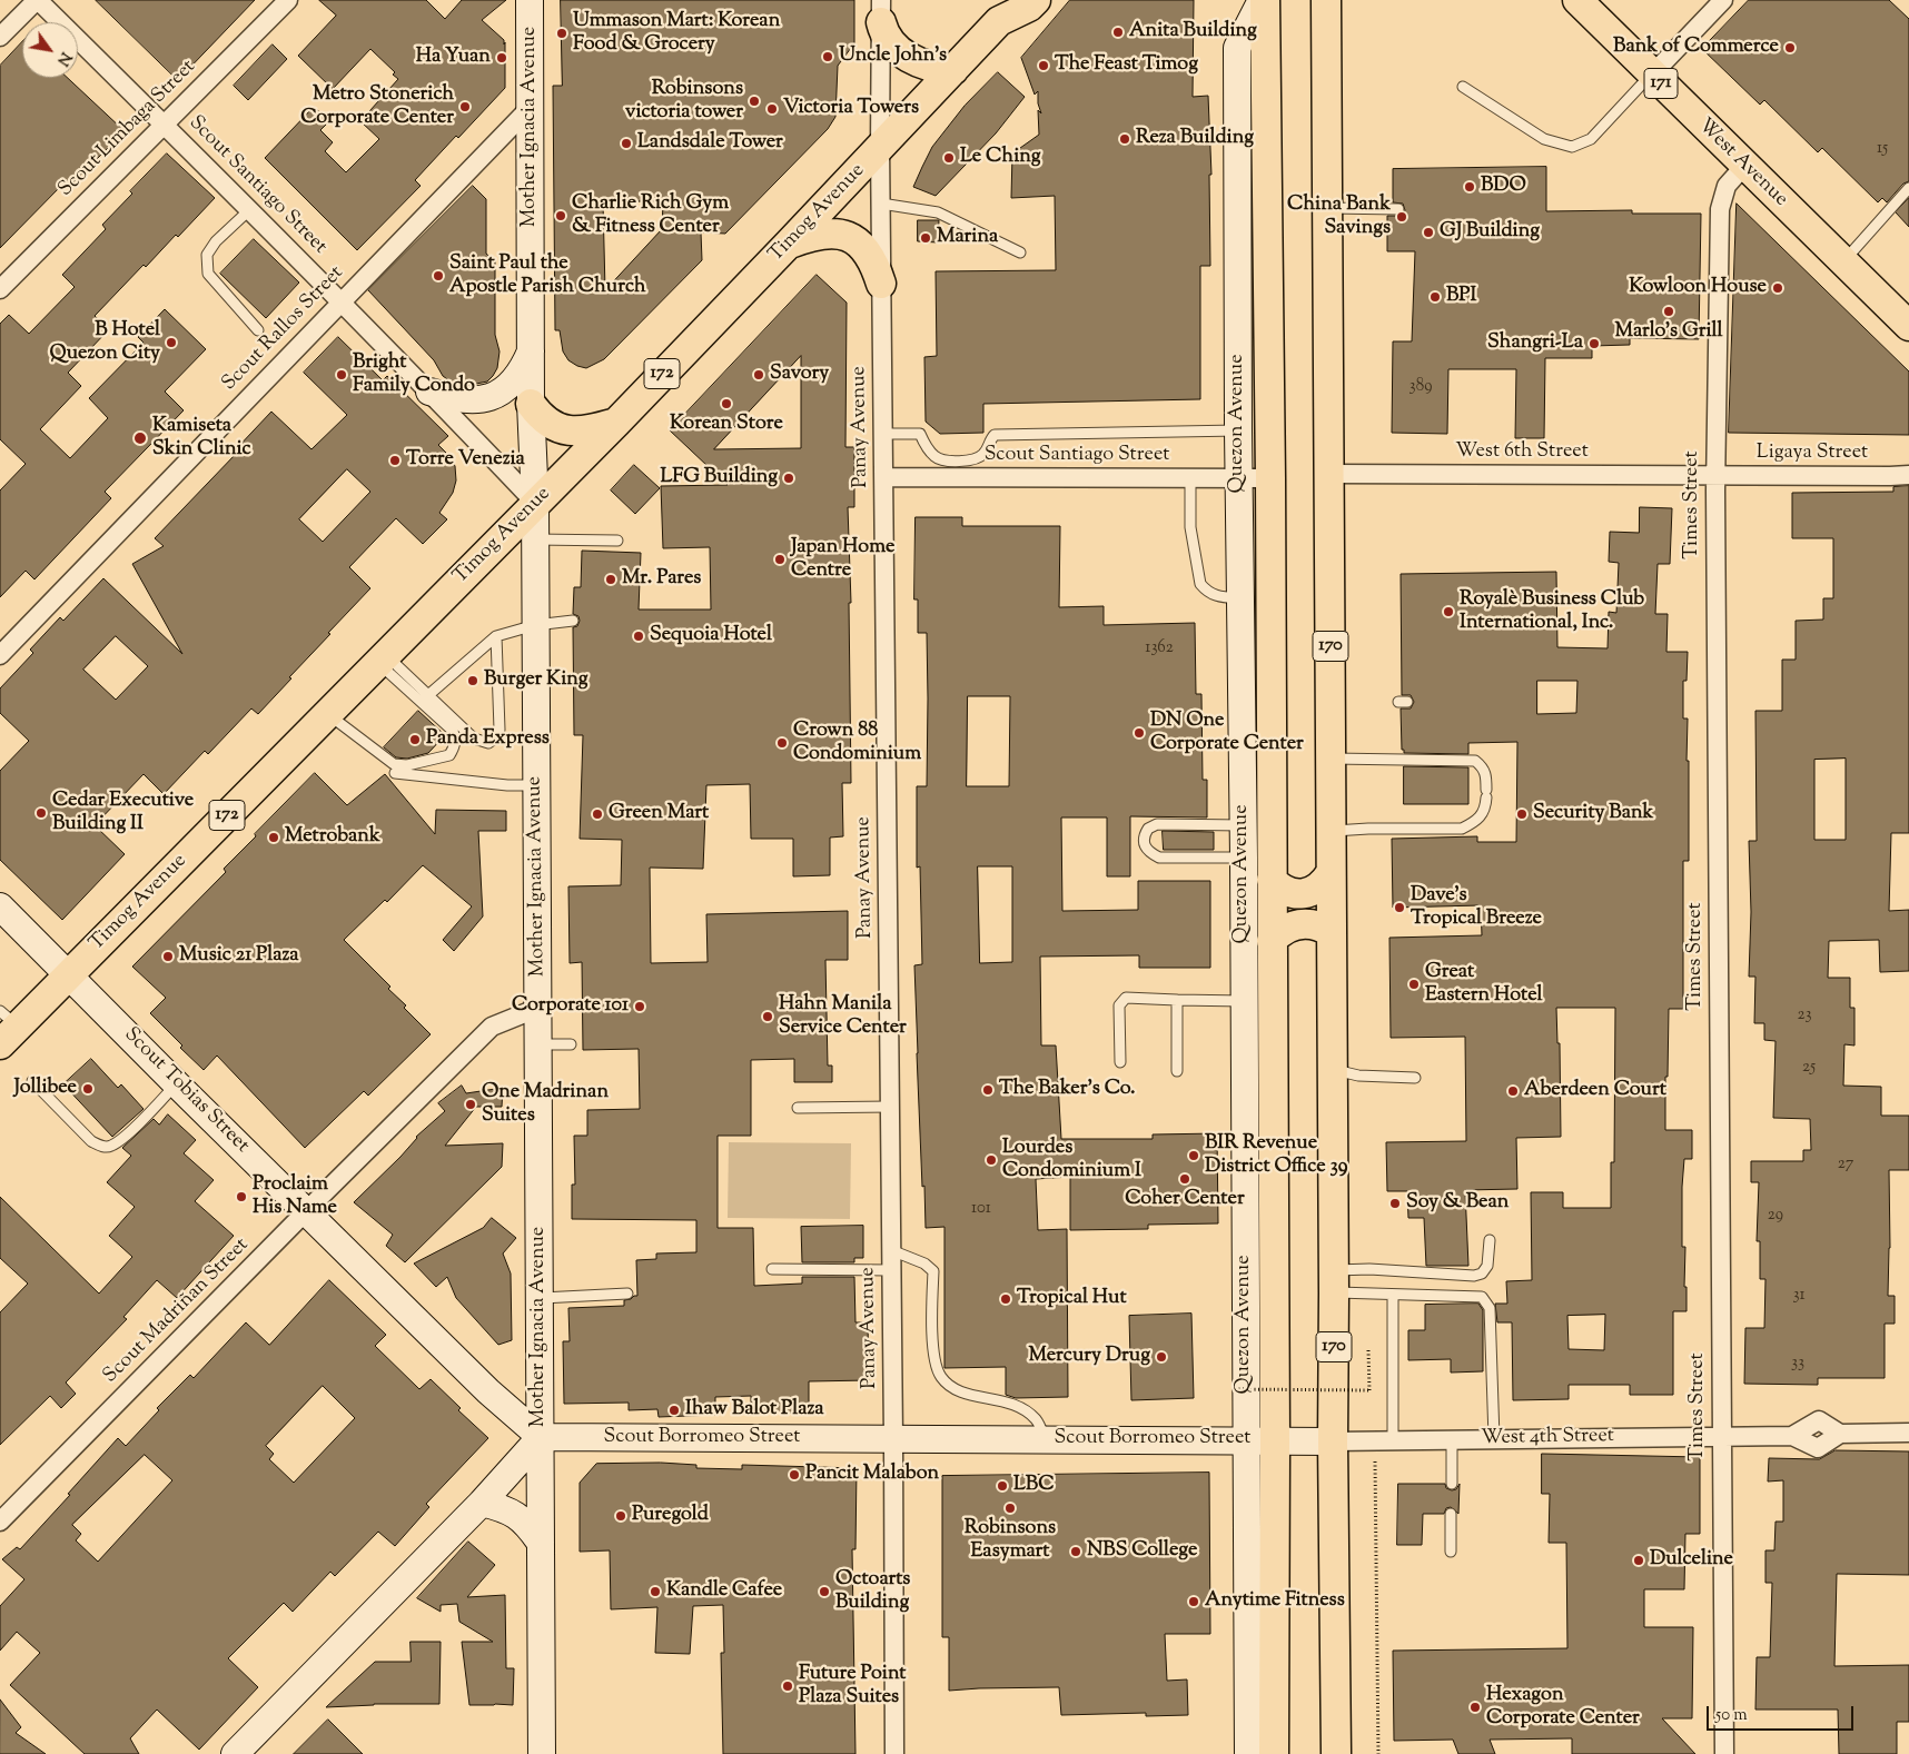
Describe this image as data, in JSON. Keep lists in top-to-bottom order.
{
  "streets": {
    "main road": [
      "171",
      "West Avenue",
      "Timog Avenue",
      "172",
      "Quezon Avenue",
      "170"
    ],
    "street": [
      "Mother Ignacia Avenue",
      "Scout Limbaga Street",
      "Scout Santiago Street",
      "Scout Rallos Street",
      "Panay Avenue",
      "West 6th Street",
      "Ligaya Street",
      "Times Street",
      "Scout Tobias Street",
      "Scout Madriñan Street",
      "Scout Borromeo Street",
      "West 4th Street"
    ]
  },
  "crossings": [
    ["Mother Ignacia Avenue", "Scout Santiago Street"],
    ["Mother Ignacia Avenue", "Timog Avenue"],
    ["Mother Ignacia Avenue", "Scout Rallos Street"],
    ["Mother Ignacia Avenue", "Scout Tobias Street"],
    ["Mother Ignacia Avenue", "Scout Madriñan Street"],
    ["Mother Ignacia Avenue", "Scout Borromeo Street"],
    ["Scout Limbaga Street", "Scout Santiago Street"],
    ["West Avenue", "Times Street"],
    ["Scout Santiago Street", "Timog Avenue"],
    ["Scout Santiago Street", "Scout Rallos Street"],
    ["Scout Santiago Street", "Quezon Avenue"],
    ["Scout Santiago Street", "Panay Avenue"],
    ["Timog Avenue", "Panay Avenue"],
    ["Timog Avenue", "Scout Tobias Street"],
    ["Quezon Avenue", "Scout Borromeo Street"],
    ["Panay Avenue", "Scout Borromeo Street"],
    ["West 6th Street", "Ligaya Street"],
    ["West 6th Street", "Times Street"],
    ["West 6th Street", "170"],
    ["Ligaya Street", "Times Street"],
    ["Times Street", "West 4th Street"],
    ["170", "West 4th Street"],
    ["Scout Tobias Street", "Scout Madriñan Street"],
    ["Scout Tobias Street", "Scout Borromeo Street"],
    ["Scout Borromeo Street", "West 4th Street"]
  ],
  "places": [
    "Anita Building",
    "Ummason Mart: Korean Food & Grocery",
    "Bank of Commerce",
    "Uncle John's",
    "Ha Yuan",
    "The Feast Timog",
    "Robinsons victoria tower",
    "Metro Stonerich Corporate Center",
    "Victoria Towers",
    "Reza Building",
    "Landsdale Tower",
    "Le Ching",
    "BDO",
    "Charlie Rich Gym & Fitness Center",
    "China Bank Savings",
    "GJ Building",
    "Marina",
    "Saint Paul the Apostle Parish Church",
    "Kowloon House",
    "BPI",
    "Marlo's Grill",
    "B Hotel Quezon City",
    "Shangri-La",
    "Bright Family Condo",
    "Savory",
    "Korean Store",
    "Kamiseta Skin Clinic",
    "Torre Venezia",
    "LFG Building",
    "Japan Home Centre",
    "Mr. Pares",
    "Royalè Business Club International, Inc.",
    "Sequoia Hotel",
    "Burger King",
    "DN One Corporate Center",
    "Panda Express",
    "Crown 88 Condominium",
    "Cedar Executive Building II",
    "Green Mart",
    "Security Bank",
    "Metrobank",
    "Dave's Tropical Breeze",
    "Music 21 Plaza",
    "Great Eastern Hotel",
    "Corporate 101",
    "Hahn Manila Service Center",
    "Jollibee",
    "The Baker's Co.",
    "Aberdeen Court",
    "One Madrinan Suites",
    "BIR Revenue District Office 39",
    "Lourdes Condominium I",
    "Coher Center",
    "Proclaim His Name",
    "Soy & Bean",
    "Tropical Hut",
    "Mercury Drug",
    "Ihaw Balot Plaza",
    "Pancit Malabon",
    "LBC",
    "Robinsons Easymart",
    "Puregold",
    "NBS College",
    "Dulceline",
    "Kandle Cafee",
    "Octoarts Building",
    "Anytime Fitness",
    "Future Point Plaza Suites",
    "Hexagon Corporate Center"
  ],
  "house_numbers": [
    "15",
    "389",
    "1362",
    "23",
    "25",
    "27",
    "101",
    "29",
    "31",
    "33"
  ],
  "scale_bar": "50 m",
  "north": "bottom right"
}
